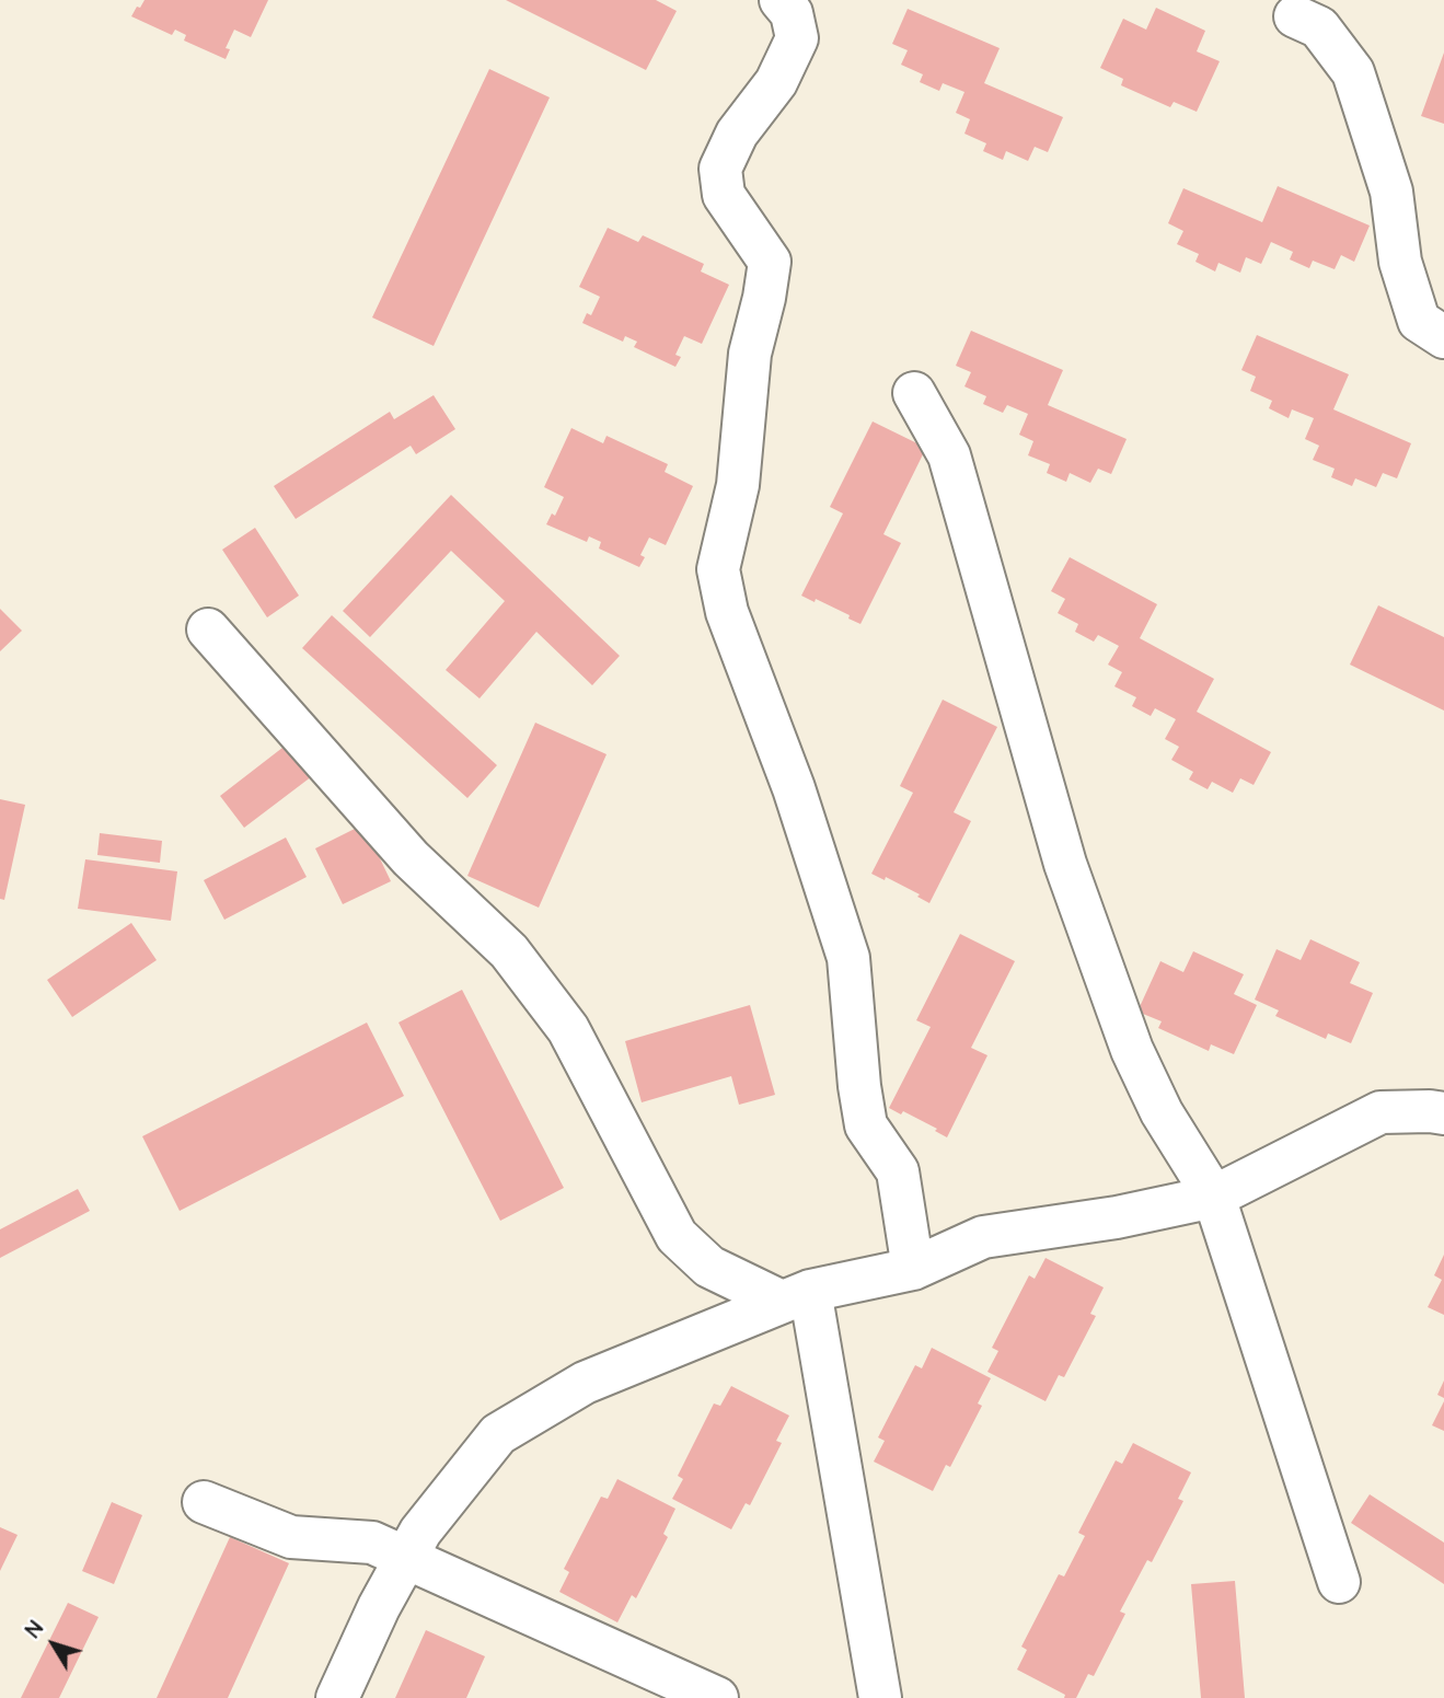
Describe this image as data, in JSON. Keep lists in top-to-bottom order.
{
  "north": "top left"
}
